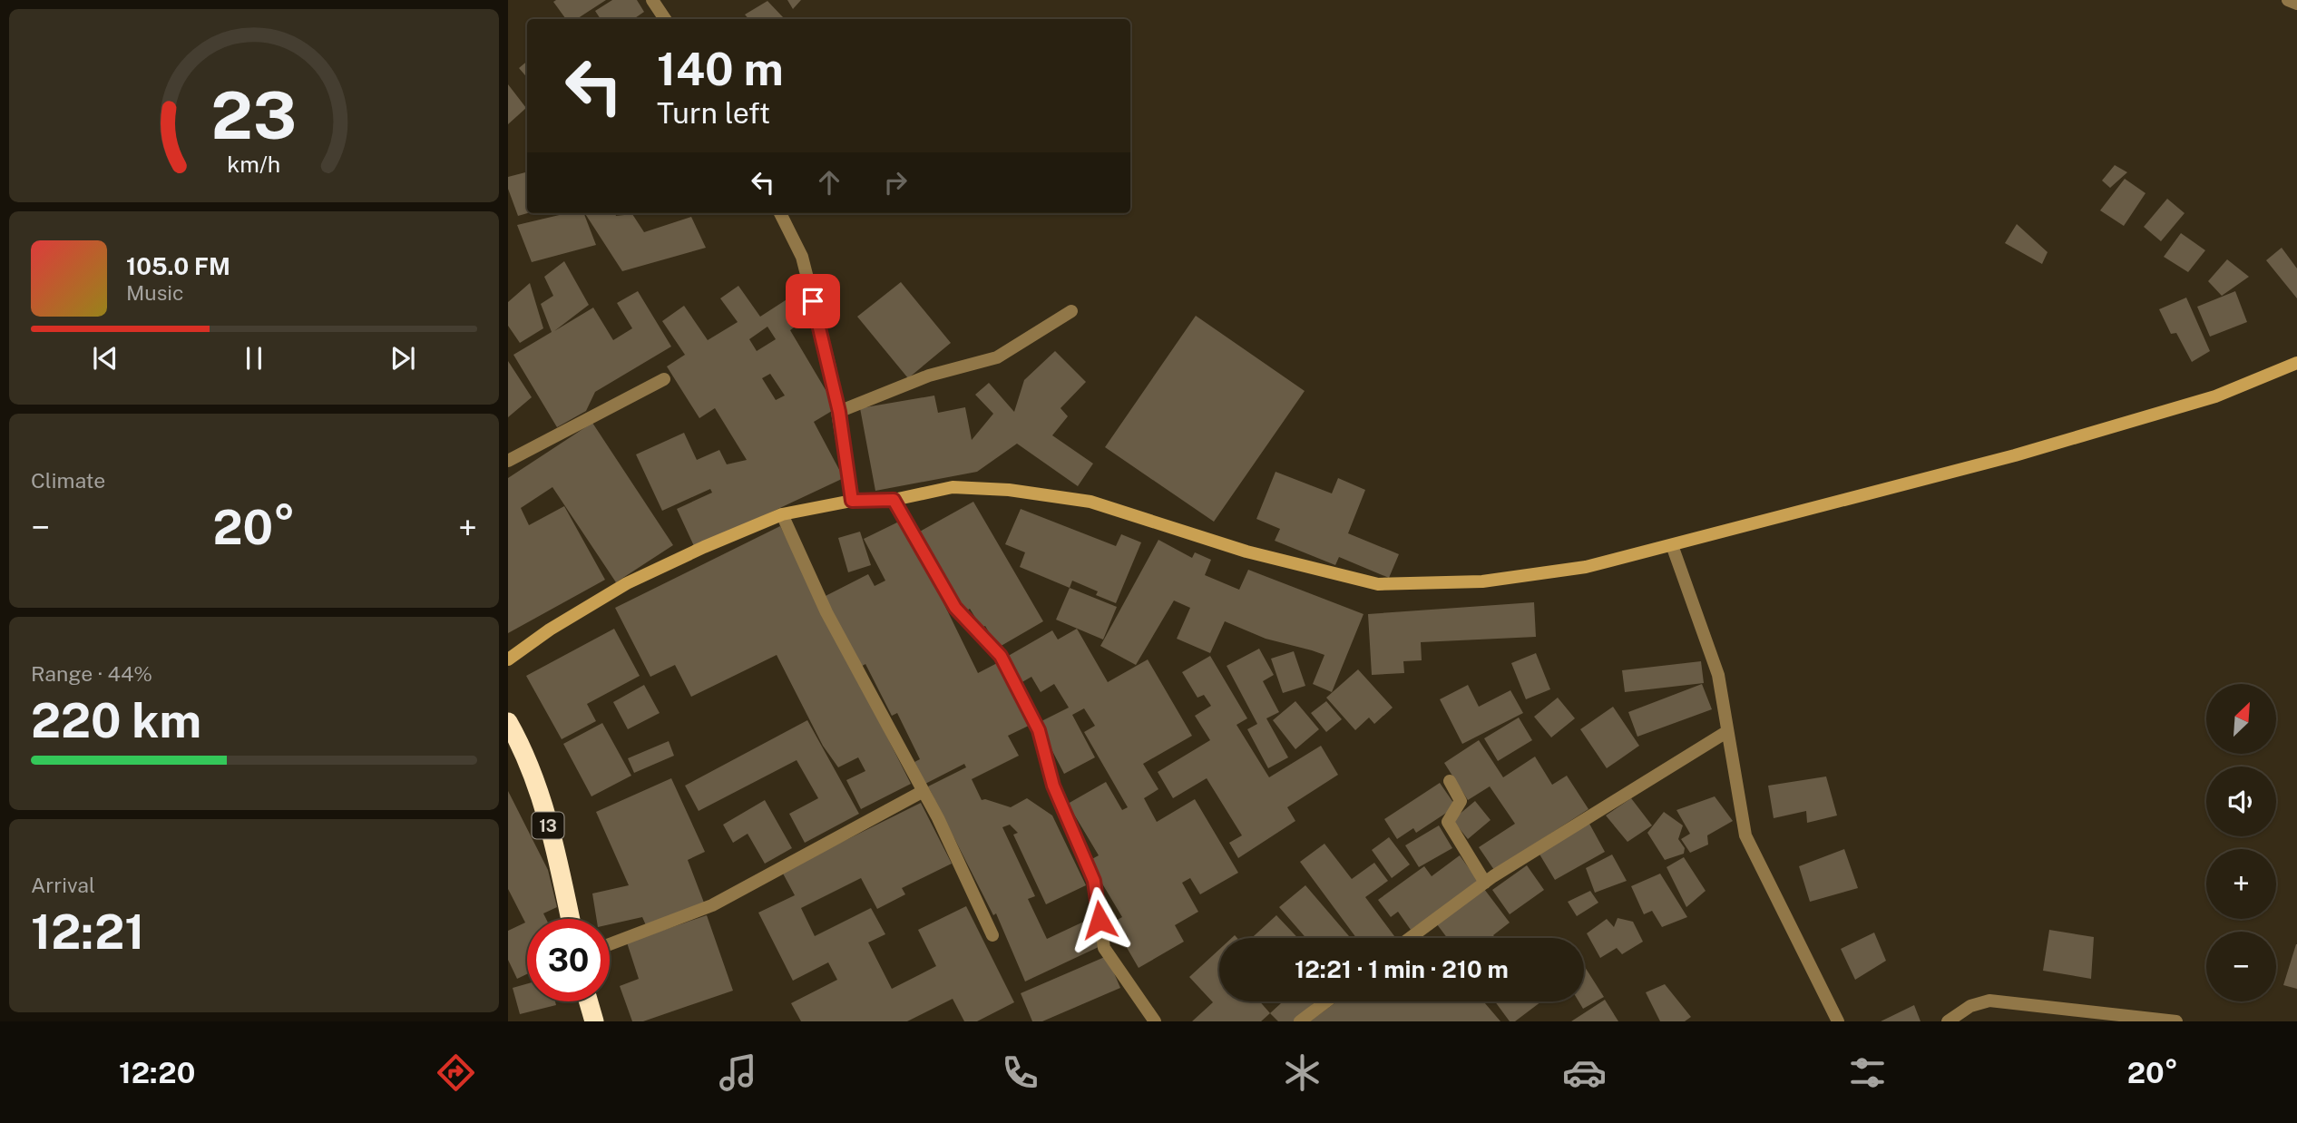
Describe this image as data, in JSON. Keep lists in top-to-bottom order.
{
  "streets": {
    "highway": ["13"]
  },
  "north": "top right",
  "page": {
    "turn": ["140 m", "Turn left"],
    "song": ["105.0 FM", "Music"],
    "tile": [
      "Climate",
      ["Range · 44%", "220 km"],
      ["Arrival", "12:21"]
    ],
    "heat": ["−", "20°", "+"],
    "map_buttons": ["+", "−"],
    "limit": "30",
    "trip": "12:21 · 1 min · 210 m",
    "tabs": ["12:20", "20°"],
    "gauge": ["23", "km/h"]
  }
}
